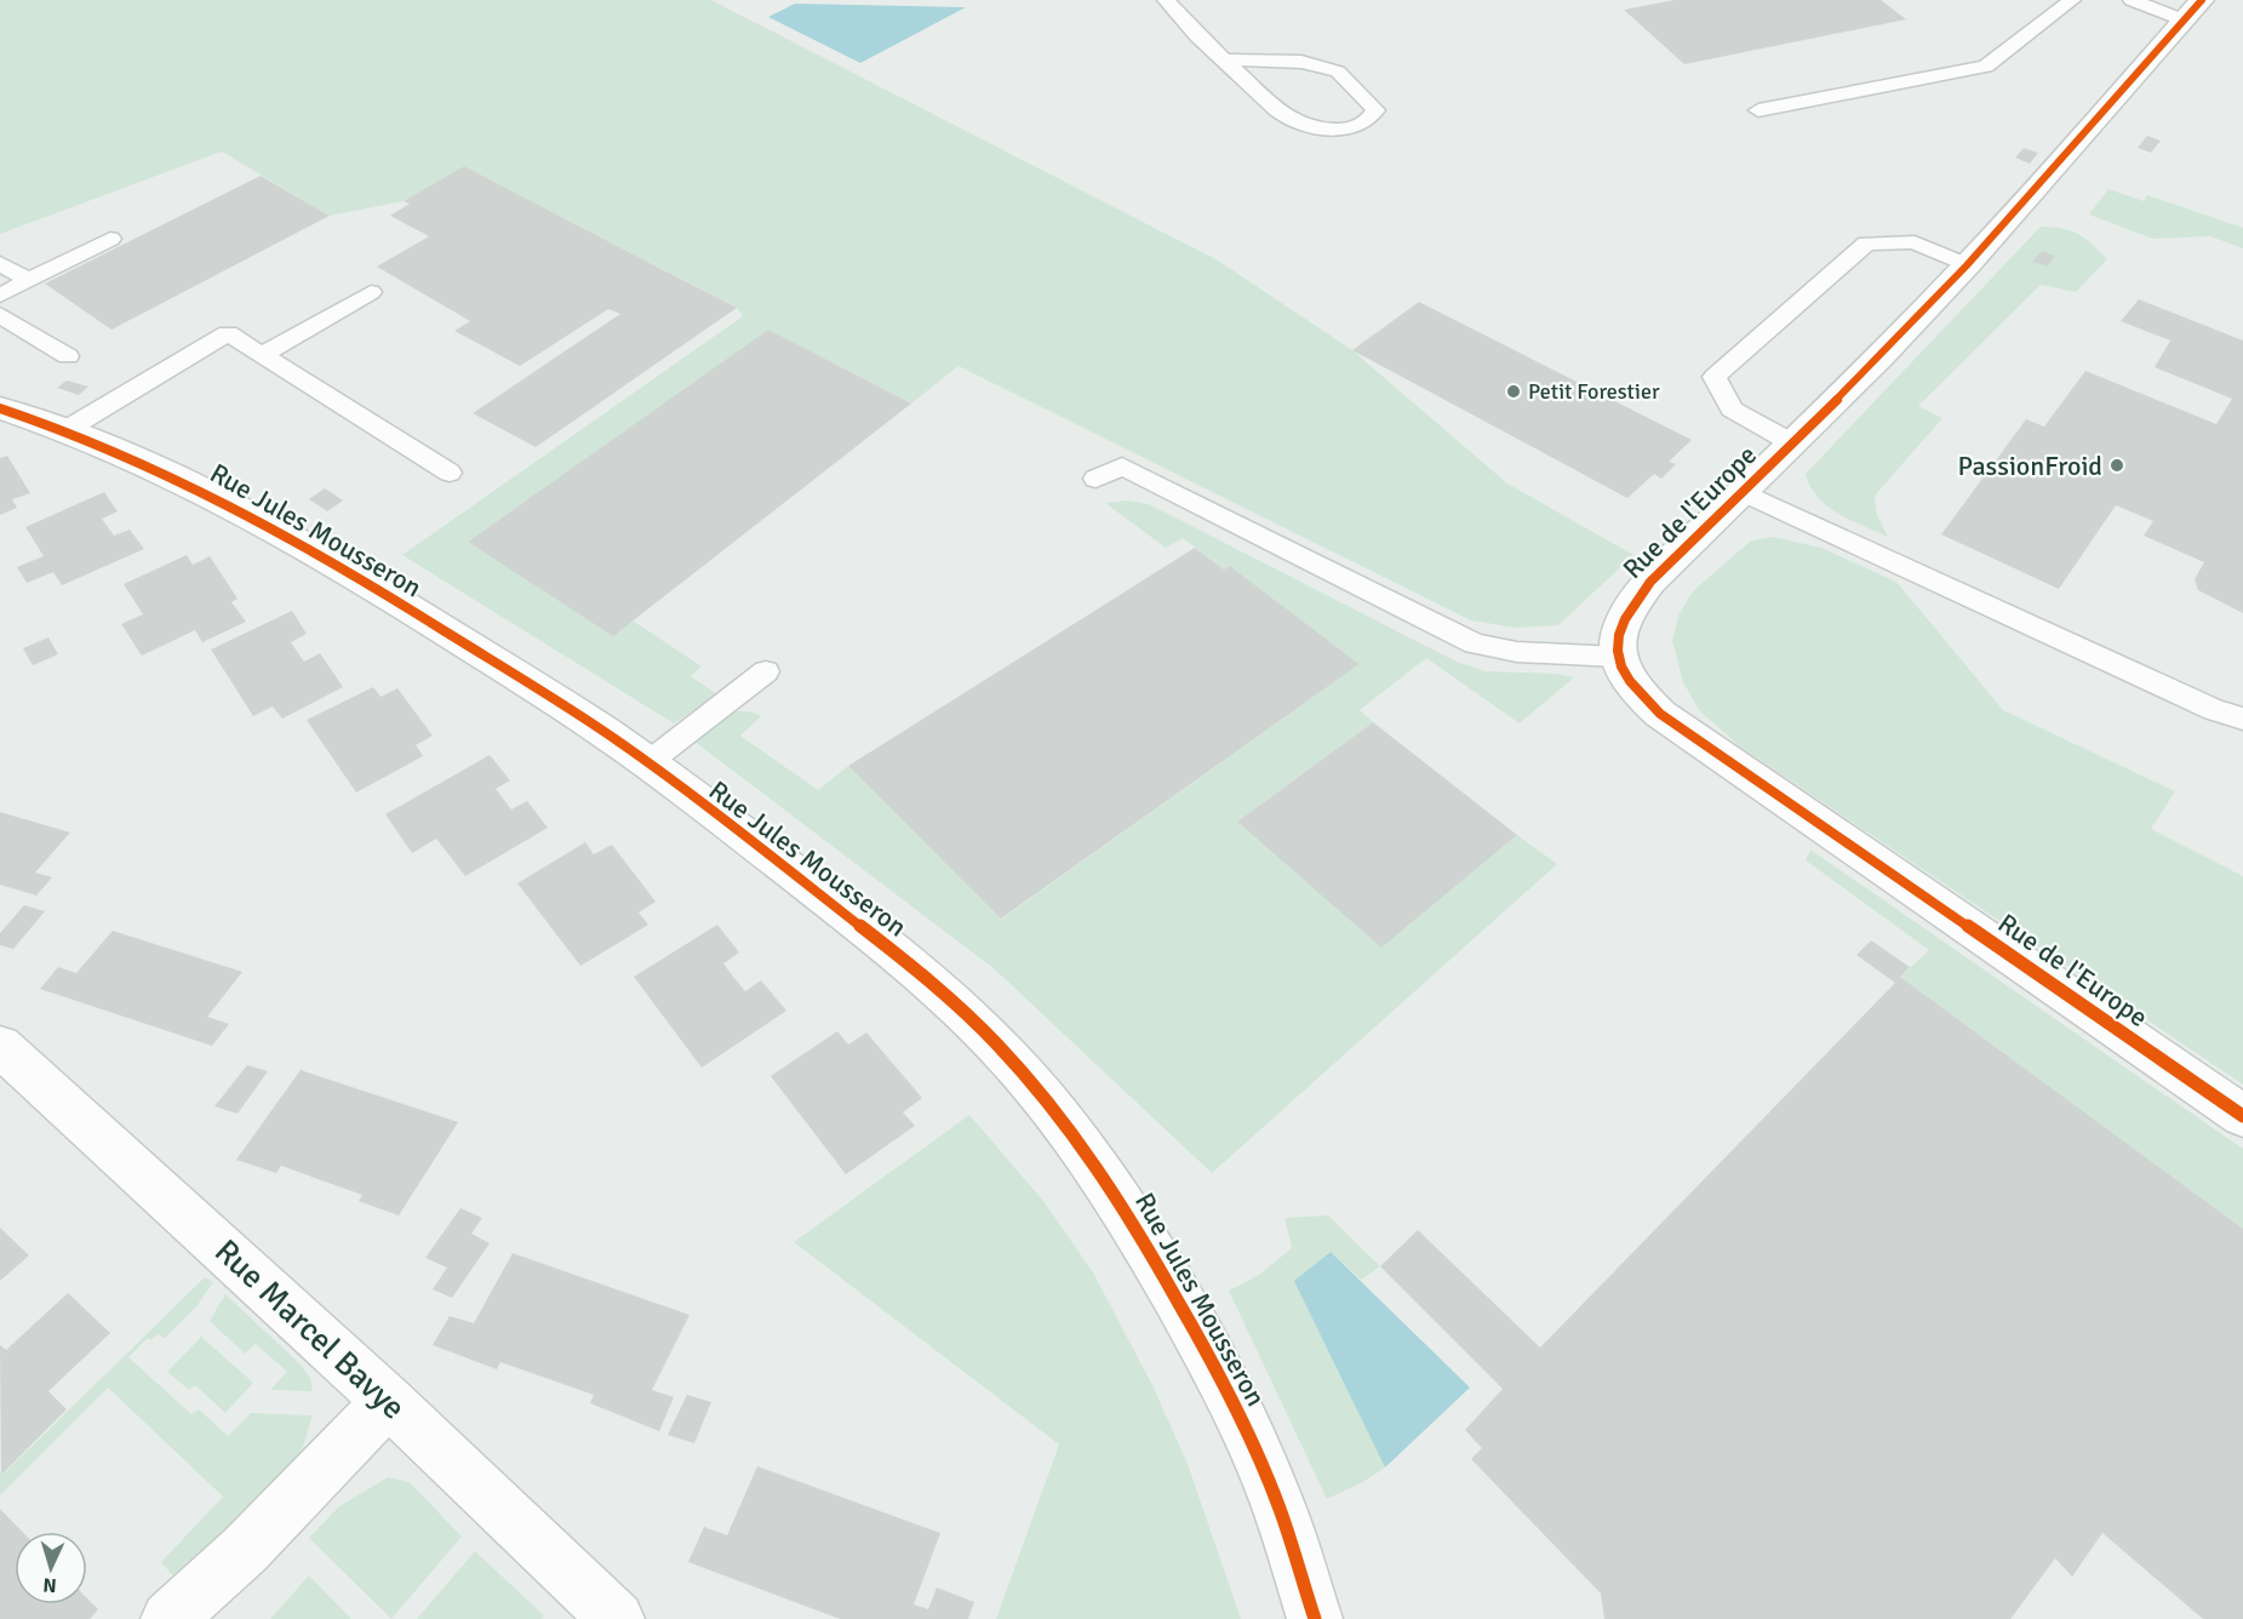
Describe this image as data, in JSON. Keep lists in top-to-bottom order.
{
  "streets": {
    "street": ["Rue de l'Europe", "Rue Jules Mousseron", "Rue Marcel Bavye"]
  },
  "places": ["Petit Forestier", "PassionFroid"],
  "north": "bottom"
}
